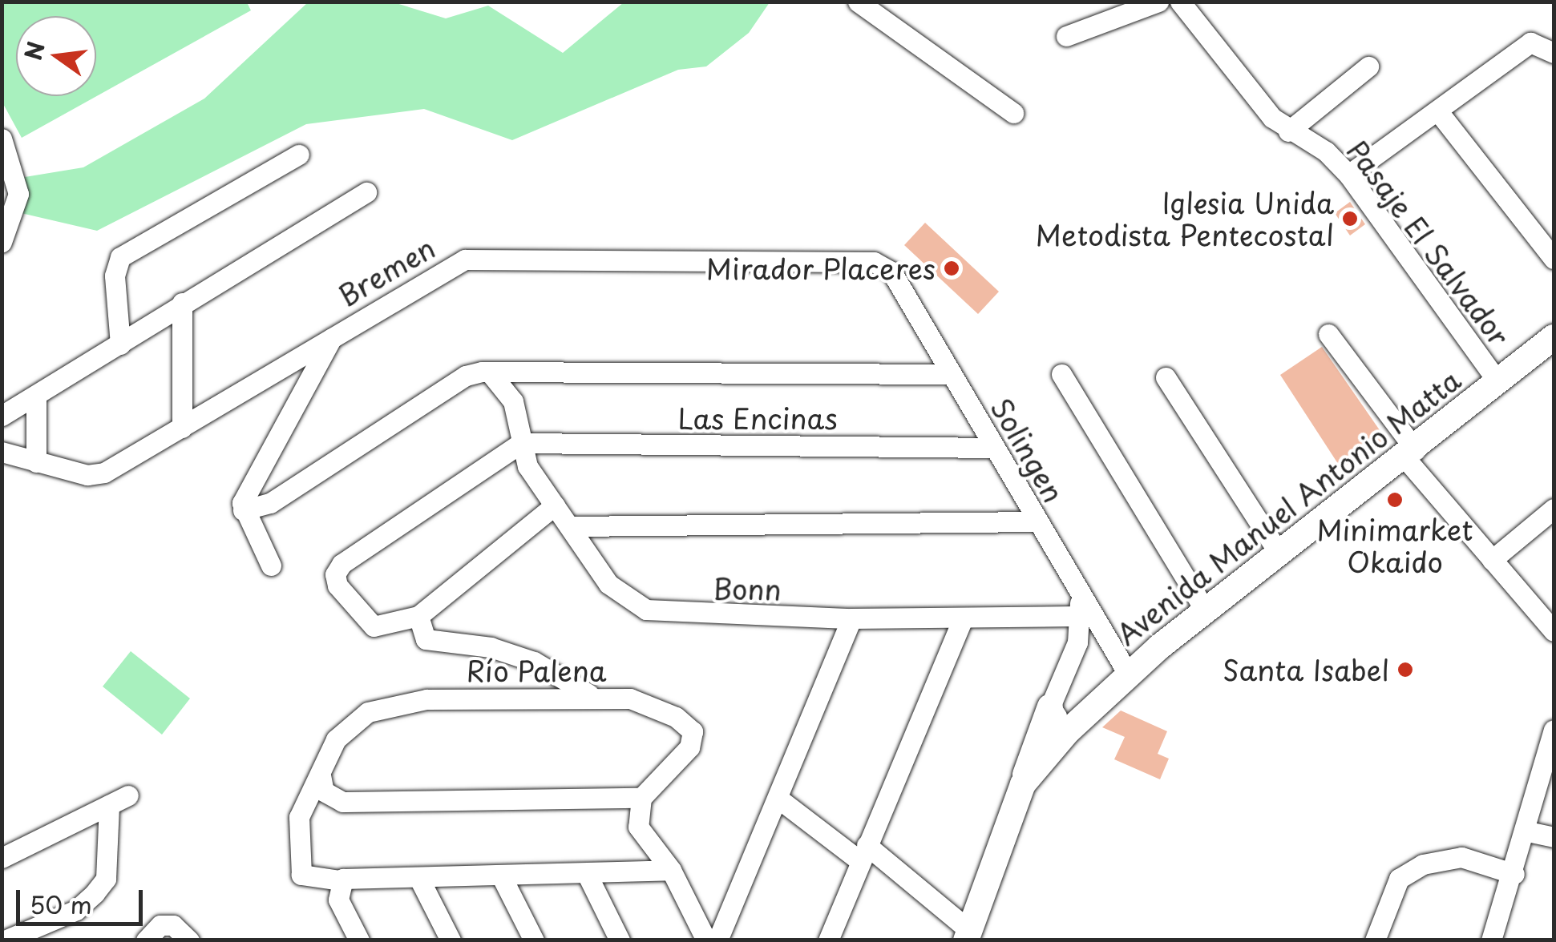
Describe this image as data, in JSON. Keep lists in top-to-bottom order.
{
  "streets": {
    "main road": ["Avenida Manuel Antonio Matta"],
    "street": [
      "Pasaje El Salvador",
      "Bremen",
      "Las Encinas",
      "Solingen",
      "Bonn",
      "Río Palena"
    ]
  },
  "crossings": [
    ["Pasaje El Salvador", "Avenida Manuel Antonio Matta"],
    ["Bremen", "Solingen"],
    ["Las Encinas", "Solingen"],
    ["Las Encinas", "Bonn"],
    ["Solingen", "Avenida Manuel Antonio Matta"],
    ["Solingen", "Bonn"],
    ["Avenida Manuel Antonio Matta", "Bonn"]
  ],
  "places": [
    "Iglesia Unida Metodista Pentecostal",
    "Mirador Placeres",
    "Minimarket Okaido",
    "Santa Isabel"
  ],
  "scale_bar": "50 m",
  "north": "left"
}
